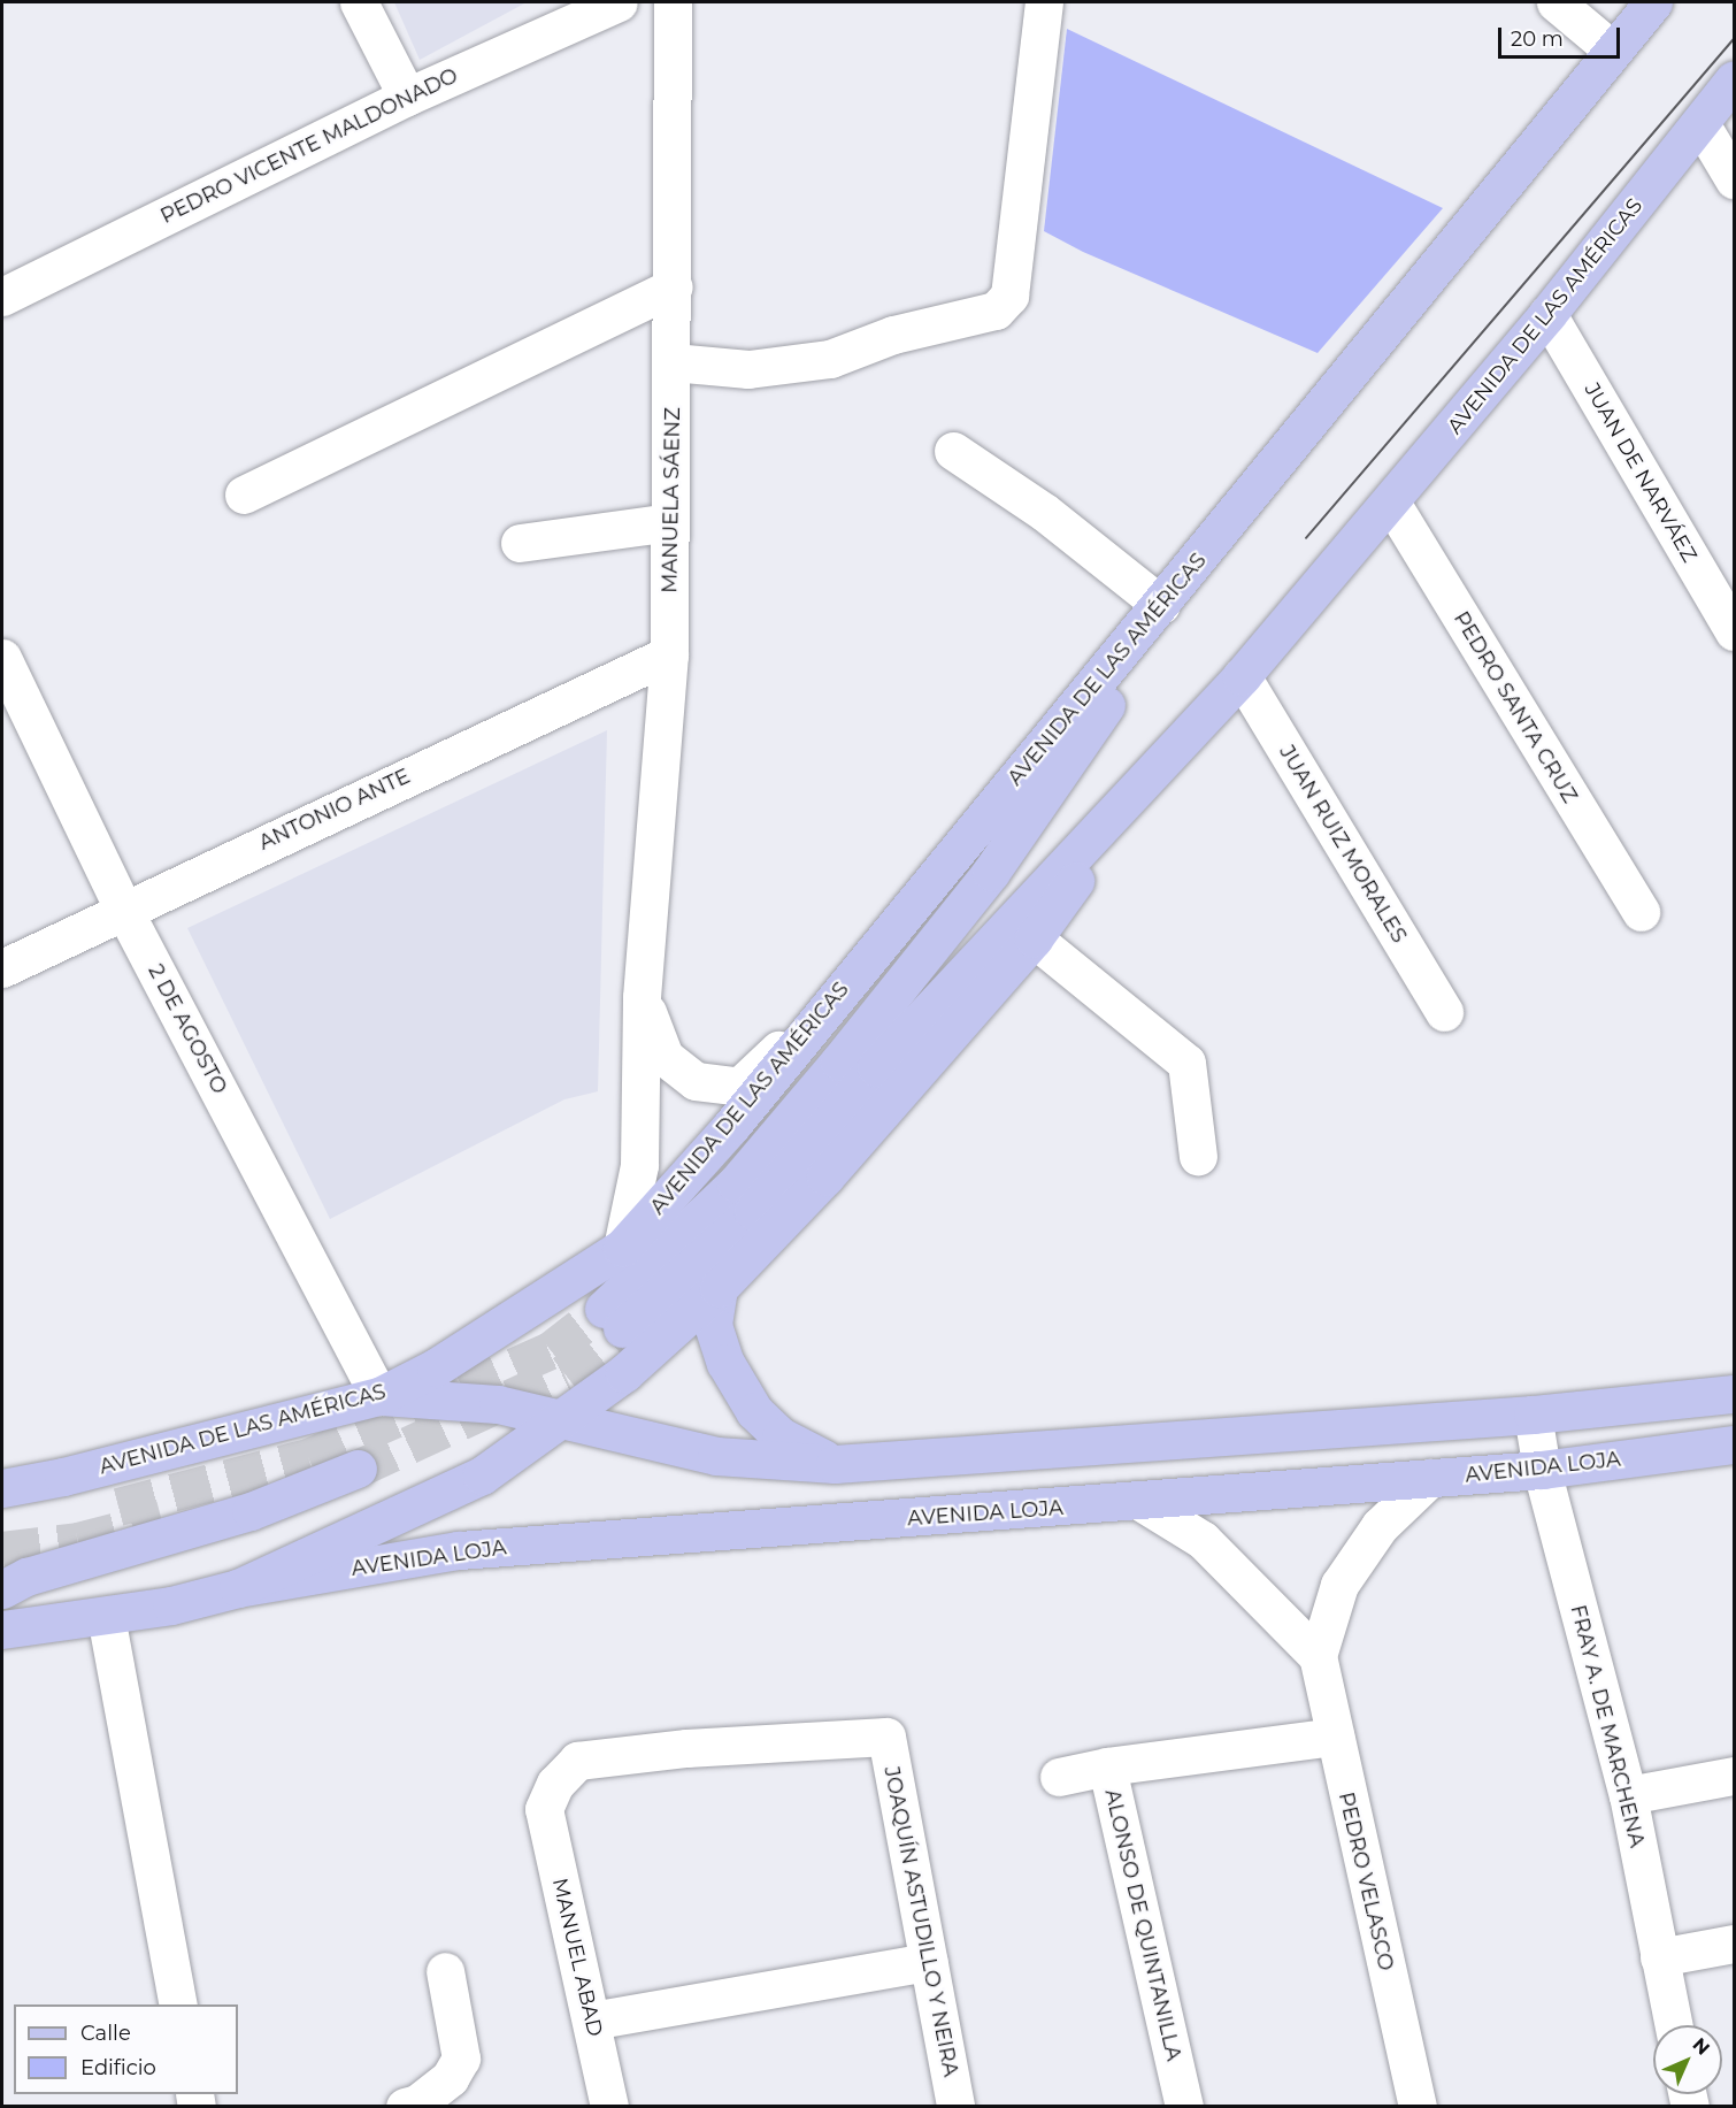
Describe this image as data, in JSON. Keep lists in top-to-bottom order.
{
  "streets": {
    "main road": ["AVENIDA DE LAS AMÉRICAS", "AVENIDA LOJA"],
    "street": [
      "PEDRO VICENTE MALDONADO",
      "JUAN DE NARVÁEZ",
      "MANUELA SÁENZ",
      "PEDRO SANTA CRUZ",
      "ANTONIO ANTE",
      "JUAN RUIZ MORALES",
      "2 DE AGOSTO",
      "FRAY A. DE MARCHENA",
      "PEDRO VELASCO",
      "JOAQUÍN ASTUDILLO Y NEIRA",
      "ALONSO DE QUINTANILLA",
      "MANUEL ABAD"
    ]
  },
  "crossings": [
    ["AVENIDA DE LAS AMÉRICAS", "JUAN DE NARVÁEZ"],
    ["AVENIDA DE LAS AMÉRICAS", "MANUELA SÁENZ"],
    ["AVENIDA DE LAS AMÉRICAS", "PEDRO SANTA CRUZ"],
    ["AVENIDA DE LAS AMÉRICAS", "JUAN RUIZ MORALES"],
    ["AVENIDA DE LAS AMÉRICAS", "2 DE AGOSTO"],
    ["AVENIDA DE LAS AMÉRICAS", "AVENIDA LOJA"],
    ["MANUELA SÁENZ", "ANTONIO ANTE"],
    ["ANTONIO ANTE", "2 DE AGOSTO"],
    ["AVENIDA LOJA", "FRAY A. DE MARCHENA"],
    ["AVENIDA LOJA", "PEDRO VELASCO"],
    ["PEDRO VELASCO", "ALONSO DE QUINTANILLA"],
    ["JOAQUÍN ASTUDILLO Y NEIRA", "MANUEL ABAD"]
  ],
  "legend": ["Calle", "Edificio"],
  "scale_bar": "20 m",
  "north": "top right"
}
